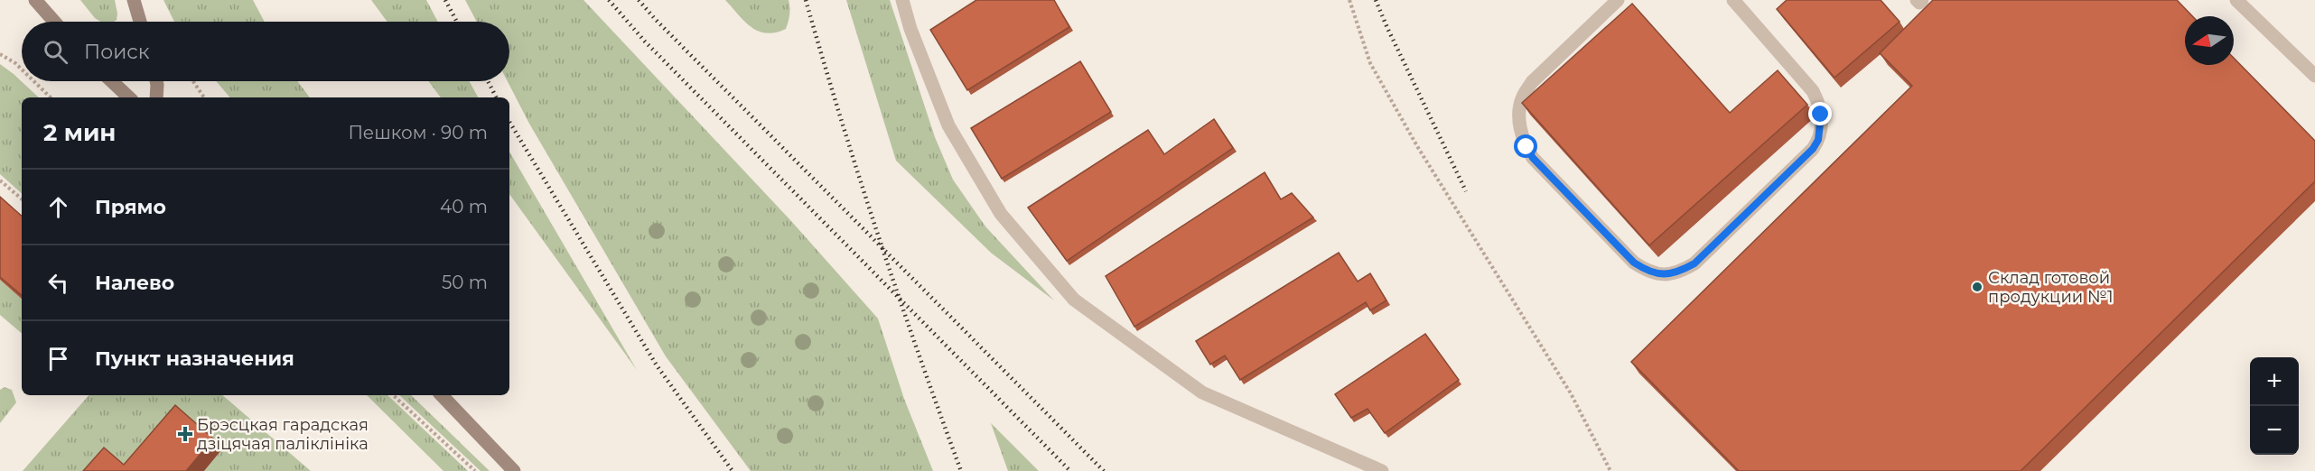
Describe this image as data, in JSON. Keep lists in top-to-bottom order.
{
  "places": {
    "other": ["Склад готовой продукции №1"],
    "health": ["Брэсцкая гарадская дзіцячая паліклініка"]
  },
  "north": "left",
  "page": {
    "search": "Поиск",
    "heading": ["2 мин", "Пешком · 90 m"],
    "list": [
      ["Прямо", "40 m"],
      ["Налево", "50 m"],
      "Пункт назначения"
    ],
    "map_buttons": ["+", "−"]
  }
}
